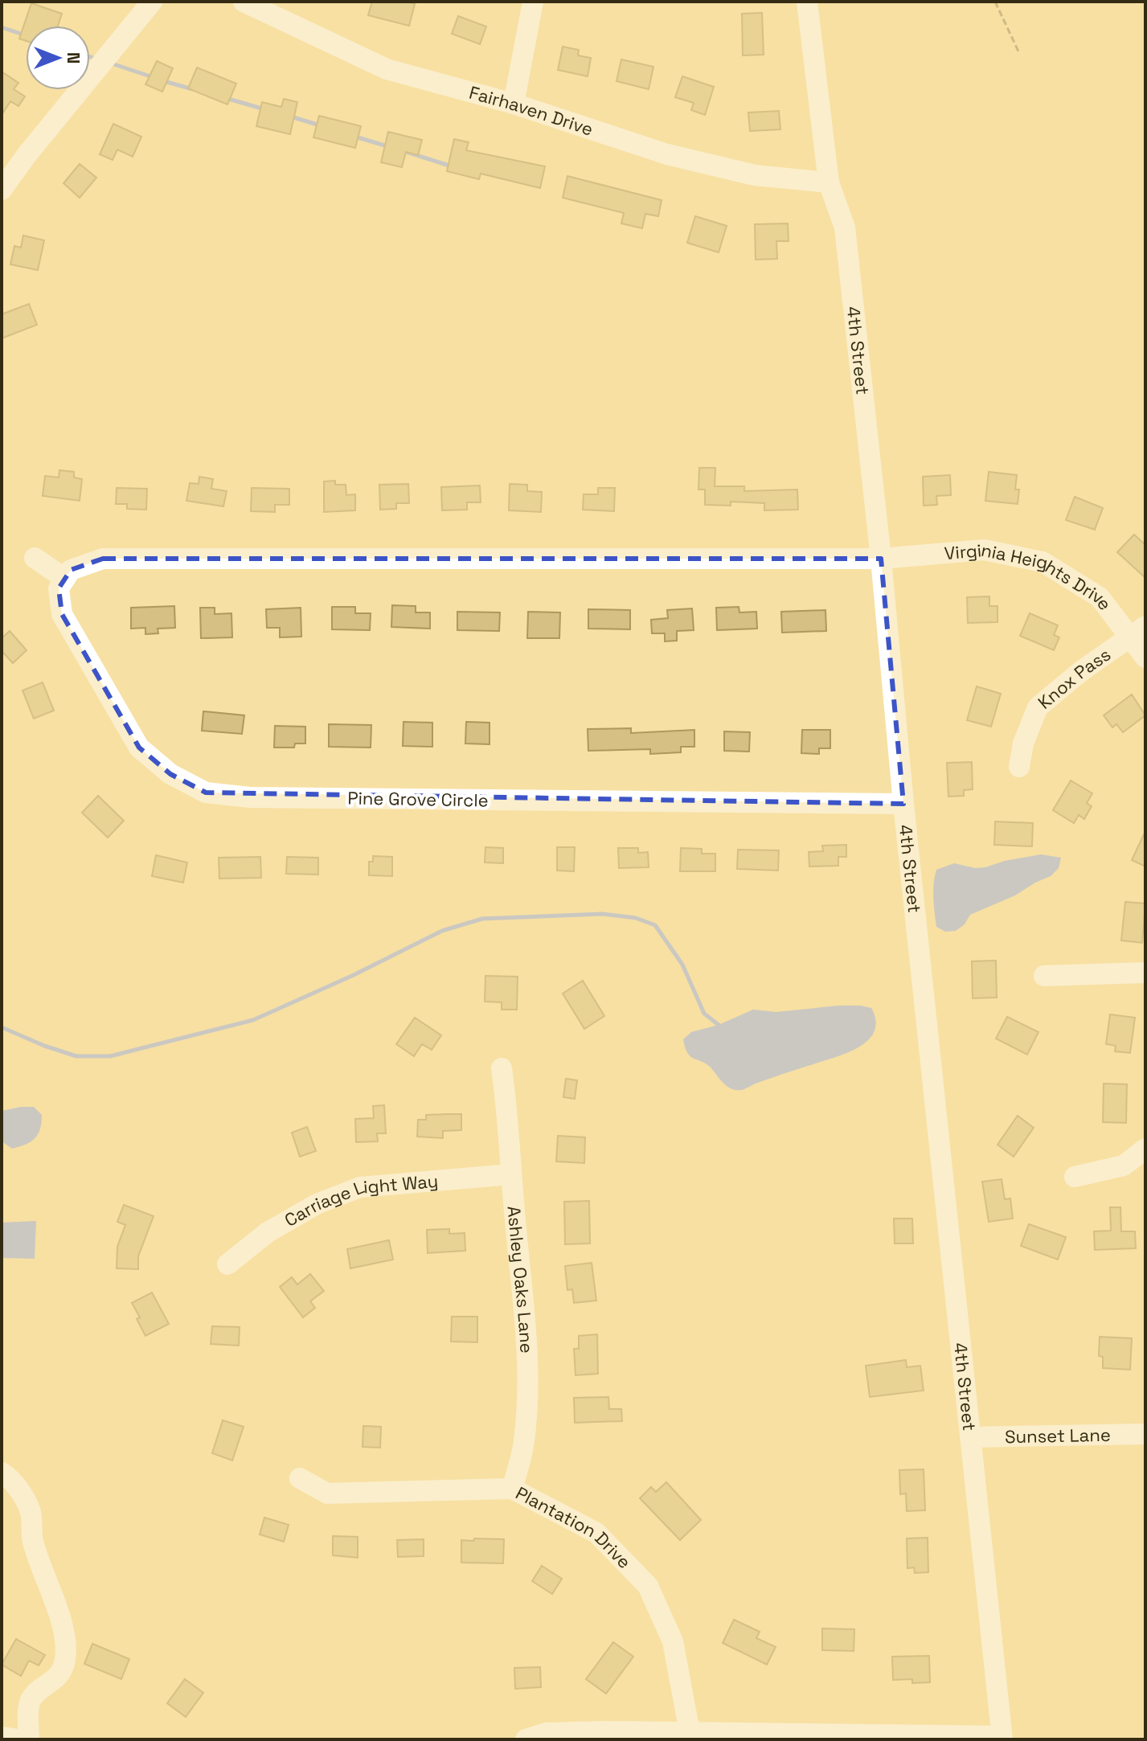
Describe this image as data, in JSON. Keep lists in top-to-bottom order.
{
  "streets": {
    "street": [
      "Fairhaven Drive",
      "4th Street",
      "Virginia Heights Drive",
      "Knox Pass",
      "Pine Grove Circle",
      "Carriage Light Way",
      "Ashley Oaks Lane",
      "Sunset Lane",
      "Plantation Drive"
    ]
  },
  "crossings": [
    ["Fairhaven Drive", "4th Street"],
    ["4th Street", "Virginia Heights Drive"],
    ["4th Street", "Pine Grove Circle"],
    ["4th Street", "Sunset Lane"],
    ["Virginia Heights Drive", "Knox Pass"],
    ["Carriage Light Way", "Ashley Oaks Lane"],
    ["Ashley Oaks Lane", "Plantation Drive"]
  ],
  "north": "right"
}
